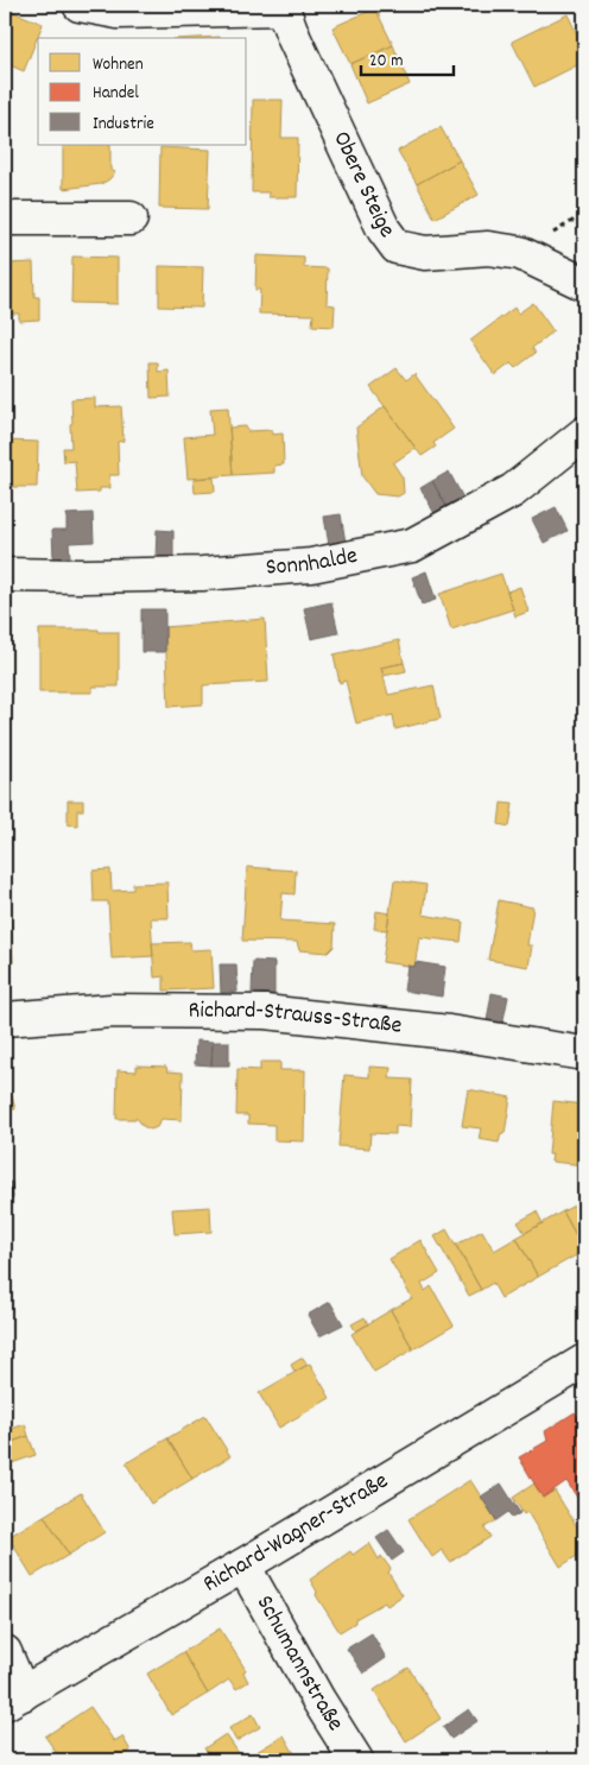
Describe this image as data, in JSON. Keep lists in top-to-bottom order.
{
  "streets": {
    "street": [
      "Obere Steige",
      "Sonnhalde",
      "Richard-Strauss-Straße",
      "Richard-Wagner-Straße",
      "Schumannstraße"
    ]
  },
  "crossings": [
    ["Richard-Wagner-Straße", "Schumannstraße"]
  ],
  "legend": ["Wohnen", "Handel", "Industrie"],
  "scale_bar": "20 m"
}
